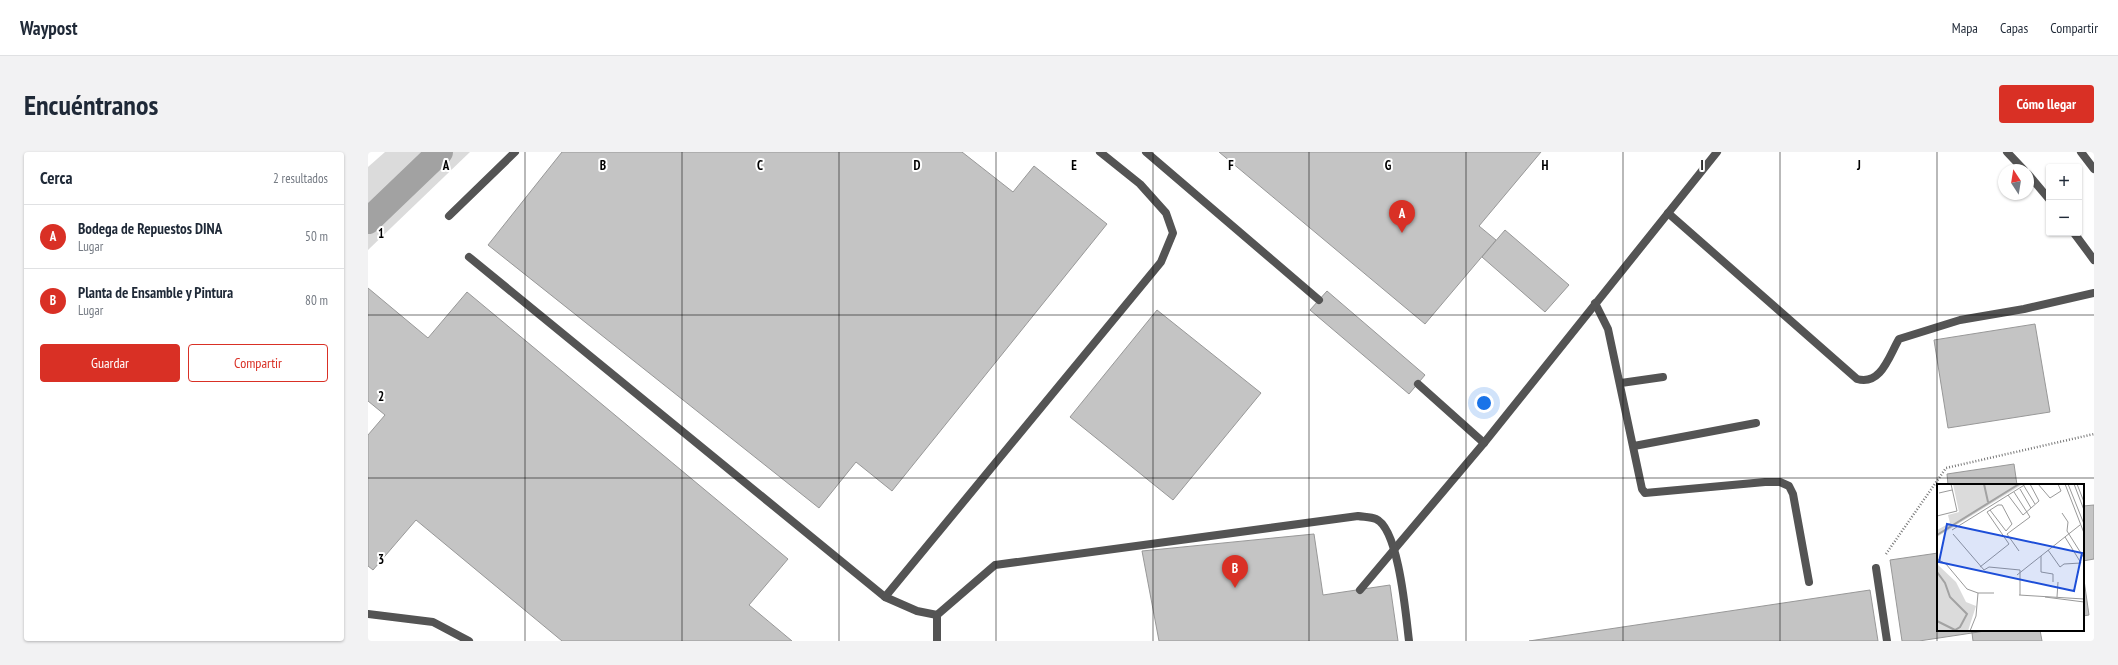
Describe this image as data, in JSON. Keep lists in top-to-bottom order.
{
  "north": "top",
  "page": {
    "header": "Waypost",
    "nav": ["Mapa", "Capas", "Compartir"],
    "buttons": [
      "Cómo llegar",
      ["Guardar", "Compartir"]
    ],
    "title": "Encuéntranos",
    "heading": ["Cerca", "2 resultados"],
    "map_buttons": ["+", "−"],
    "pins": ["A", "B"],
    "list": [
      {
        "mark": "A",
        "name": "Bodega de Repuestos DINA",
        "note": "Lugar",
        "value": "50 m"
      },
      {
        "mark": "B",
        "name": "Planta de Ensamble y Pintura",
        "note": "Lugar",
        "value": "80 m"
      }
    ]
  },
  "grid": {
    "columns": [
      "A",
      "B",
      "C",
      "D",
      "E",
      "F",
      "G",
      "H",
      "I",
      "J"
    ],
    "rows": ["1", "2", "3"]
  }
}
